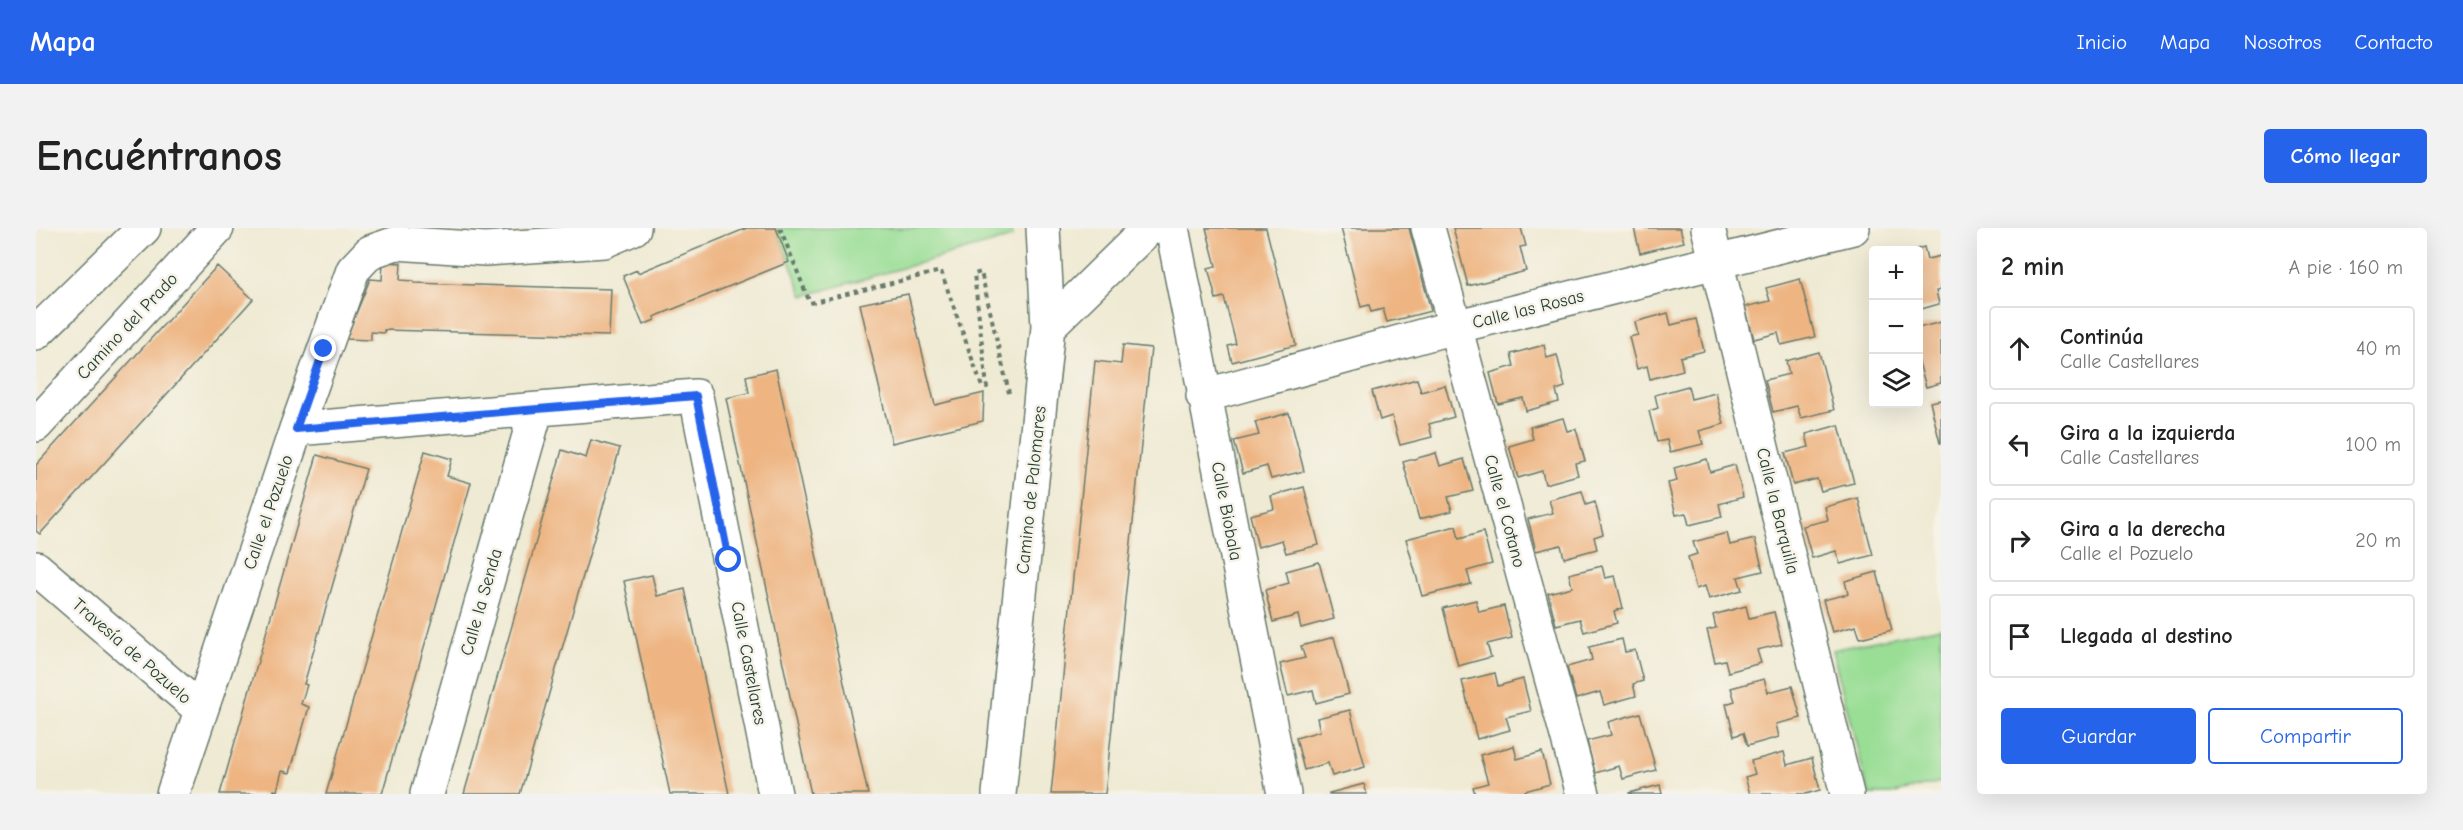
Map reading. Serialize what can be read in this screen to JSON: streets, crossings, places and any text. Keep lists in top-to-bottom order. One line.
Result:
{"streets":{"street":["Calle las Rosas","Camino del Prado","Camino de Palomares","Calle Biobala","Calle el Cotano","Calle la Barquilla","Calle el Pozuelo","Calle la Senda","Travesía de Pozuelo","Calle Castellares"]},"crossings":[["Calle las Rosas","Calle Biobala"],["Calle las Rosas","Calle el Cotano"],["Calle las Rosas","Calle la Barquilla"],["Calle el Pozuelo","Travesía de Pozuelo"],["Calle el Pozuelo","Calle Castellares"],["Calle la Senda","Calle Castellares"]],"page":{"header":"Mapa","nav":["Inicio","Mapa","Nosotros","Contacto"],"buttons":["Cómo llegar",["Guardar","Compartir"]],"title":"Encuéntranos","heading":["2 min","A pie · 160 m"],"map_buttons":["+","−"],"list":[["Continúa","Calle Castellares","40 m"],["Gira a la izquierda","Calle Castellares","100 m"],["Gira a la derecha","Calle el Pozuelo","20 m"],"Llegada al destino"]}}
